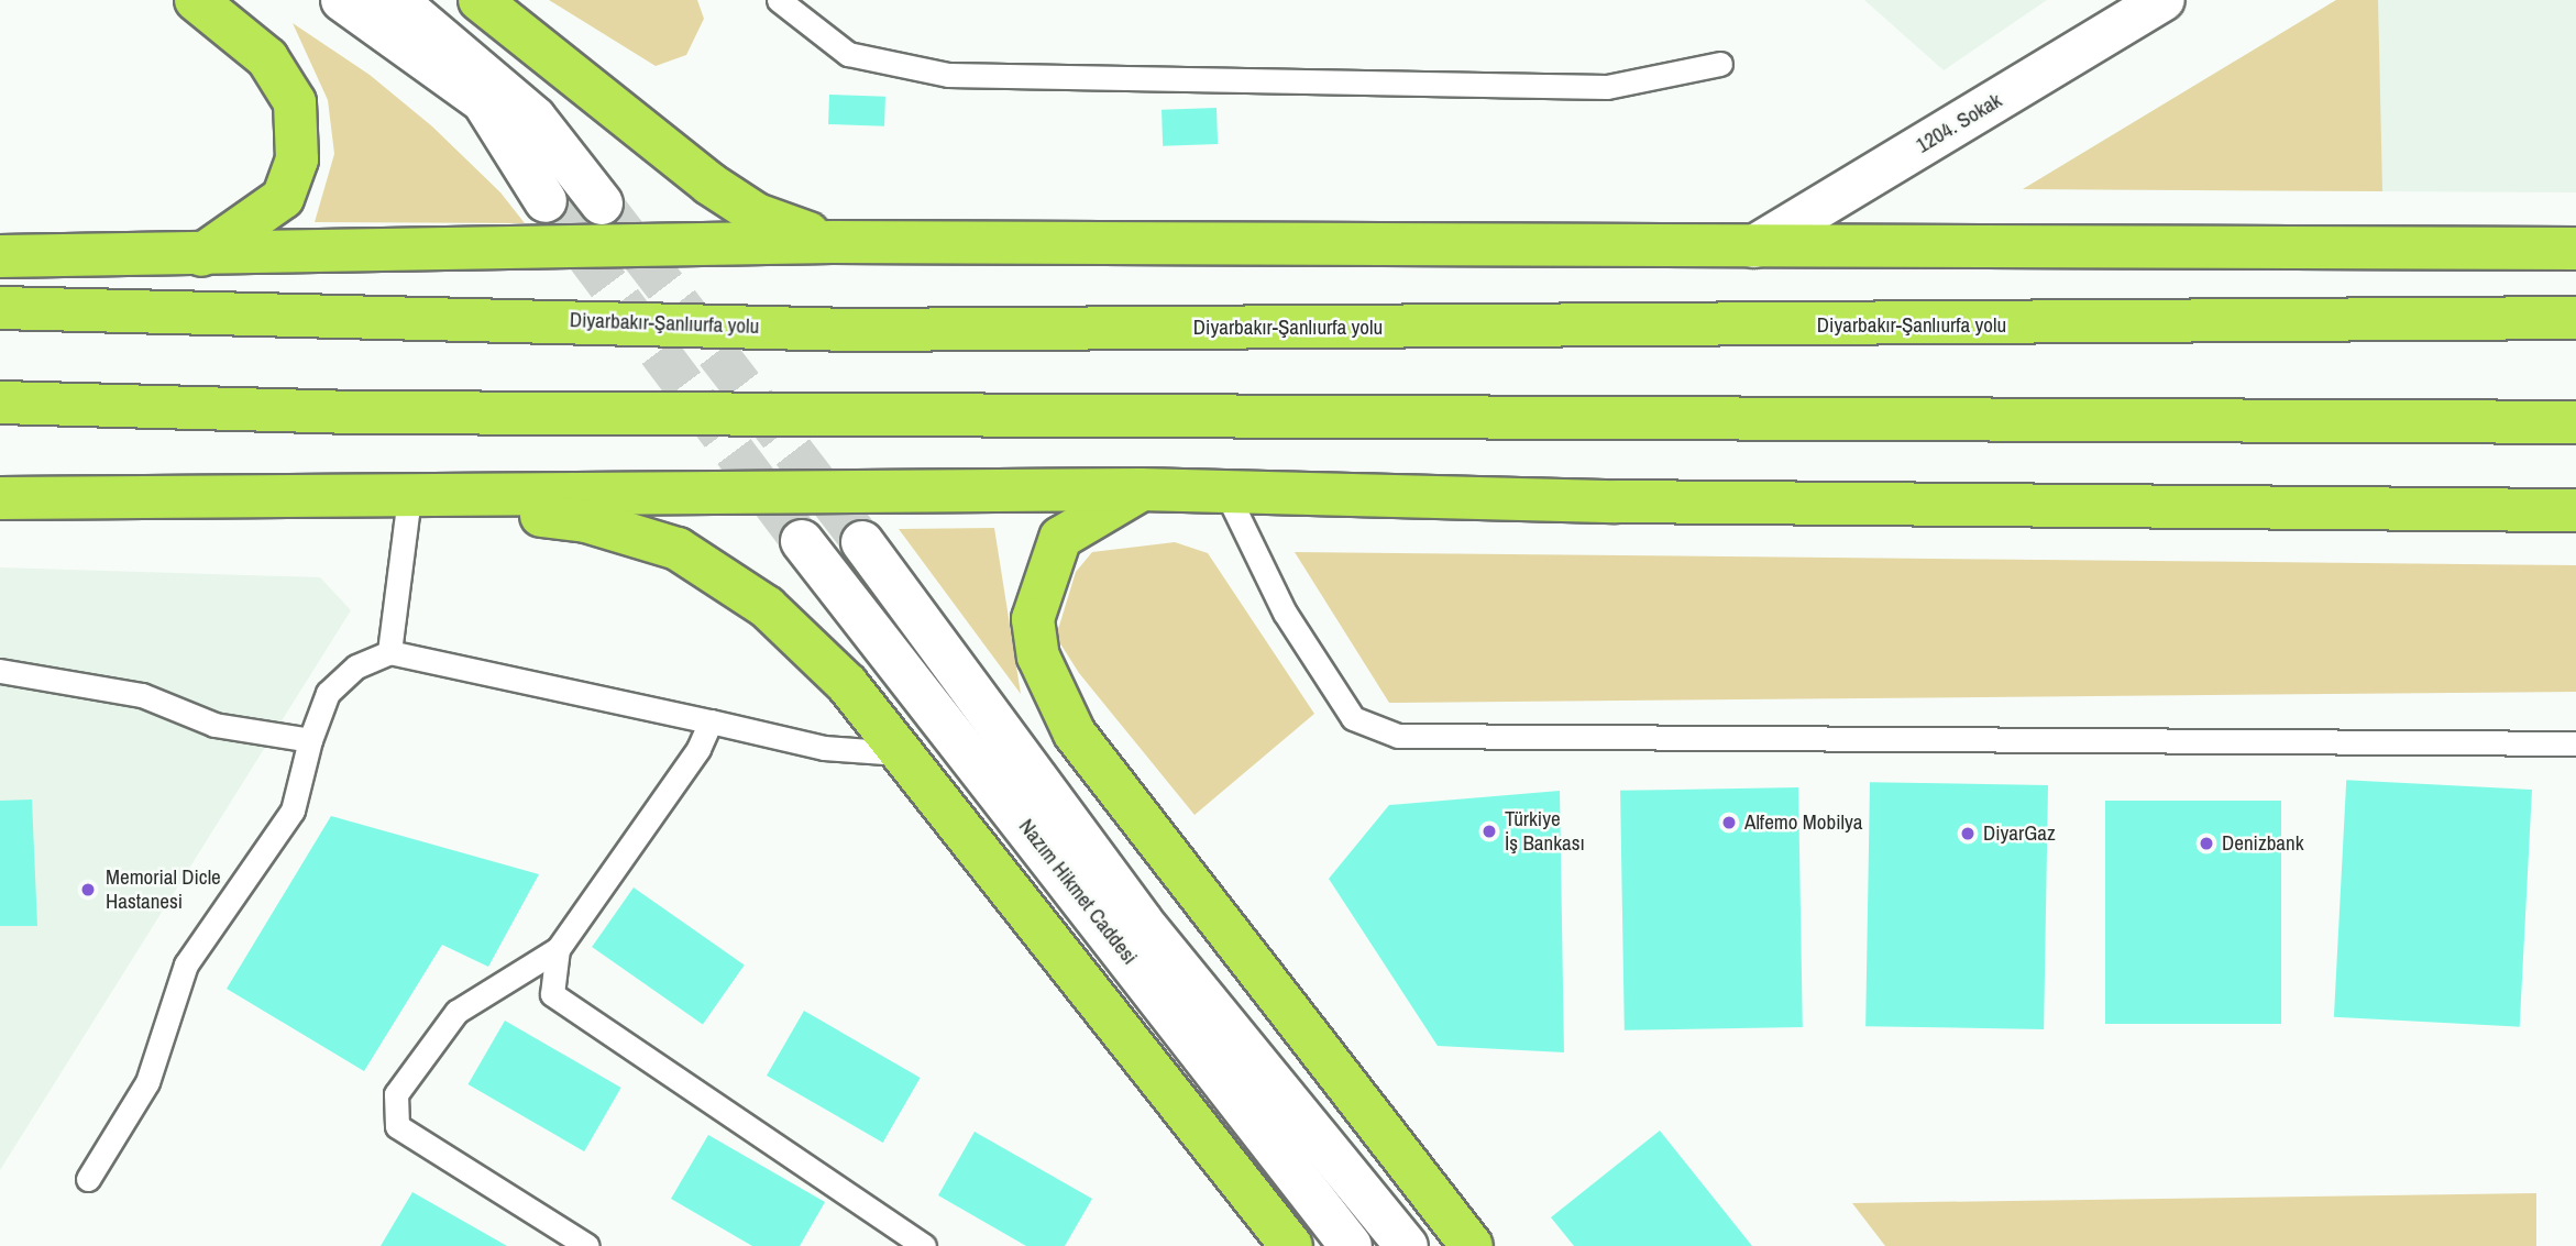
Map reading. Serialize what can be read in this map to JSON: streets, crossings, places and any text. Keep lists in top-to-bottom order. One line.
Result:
{"streets":{"highway":["Diyarbakır-Şanlıurfa yolu"],"main road":["1204. Sokak","Nazım Hikmet Caddesi"]},"places":["Alfemo Mobilya","Türkiye İş Bankası","DiyarGaz","Denizbank","Memorial Dicle Hastanesi"]}
